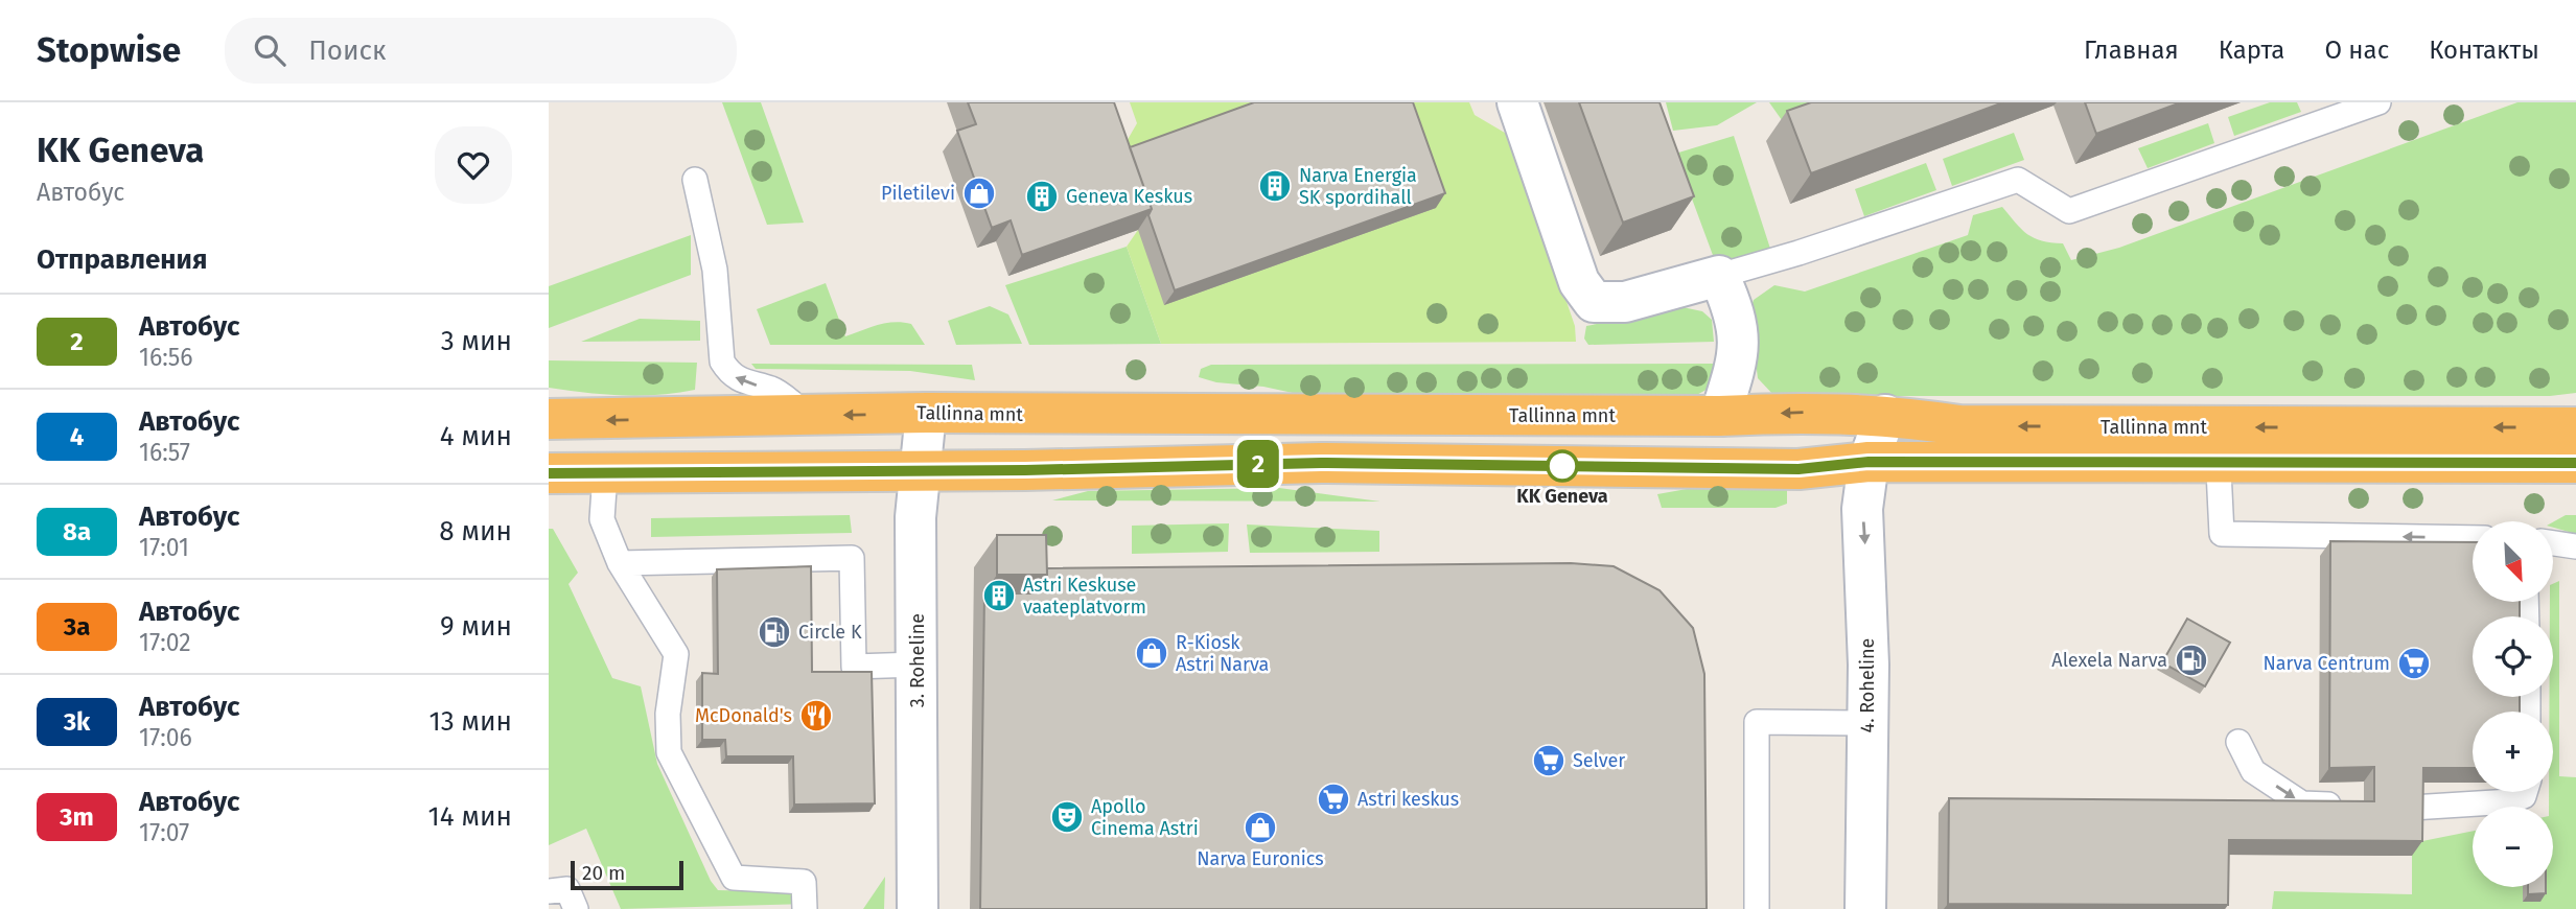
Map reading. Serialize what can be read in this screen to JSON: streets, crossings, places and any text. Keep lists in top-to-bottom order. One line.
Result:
{"streets":{"highway":["Tallinna mnt"],"street":["3. Roheline","4. Roheline"]},"crossings":[["Tallinna mnt","3. Roheline"],["Tallinna mnt","4. Roheline"]],"one_way":["4. Roheline"],"places":{"building":["Narva Energia SK spordihall","Geneva Keskus","Astri Keskuse vaateplatvorm"],"shop":["Piletilevi","R-Kiosk Astri Narva","Narva Euronics"],"other":["KK Geneva"],"fuel station":["Circle K","Alexela Narva"],"supermarket":["Narva Centrum","Selver","Astri keskus"],"restaurant":["McDonald's"],"theatre":["Apollo Cinema Astri"]},"lines":["bus line 2"],"scale_bar":"20 m","north":"bottom right","page":{"header":"Stopwise","search":"Поиск","nav":["Главная","Карта","О нас","Контакты"],"heading":[["KK Geneva","Автобус"],"Отправления"],"on_map":"2","list":[{"mark":"2","name":"Автобус","note":"16:56","value":"3 мин"},{"mark":"4","name":"Автобус","note":"16:57","value":"4 мин"},{"mark":"8a","name":"Автобус","note":"17:01","value":"8 мин"},{"mark":"3a","name":"Автобус","note":"17:02","value":"9 мин"},{"mark":"3k","name":"Автобус","note":"17:06","value":"13 мин"},{"mark":"3m","name":"Автобус","note":"17:07","value":"14 мин"}],"map_buttons":["+","−"],"scale":"20 m"}}
